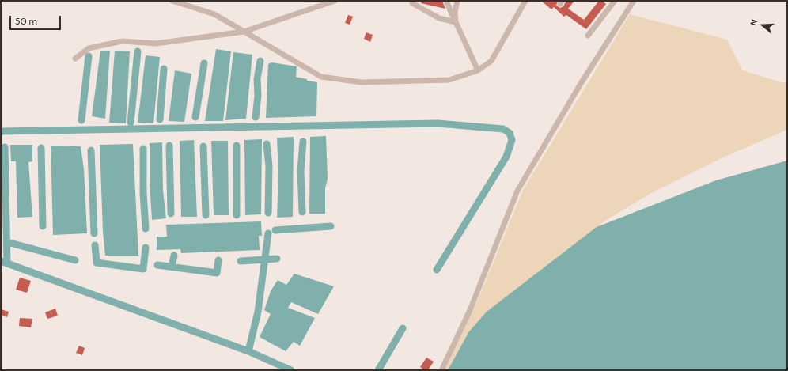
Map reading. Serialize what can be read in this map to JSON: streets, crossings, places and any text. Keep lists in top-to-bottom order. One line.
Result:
{"scale_bar":"50 m","north":"left"}
